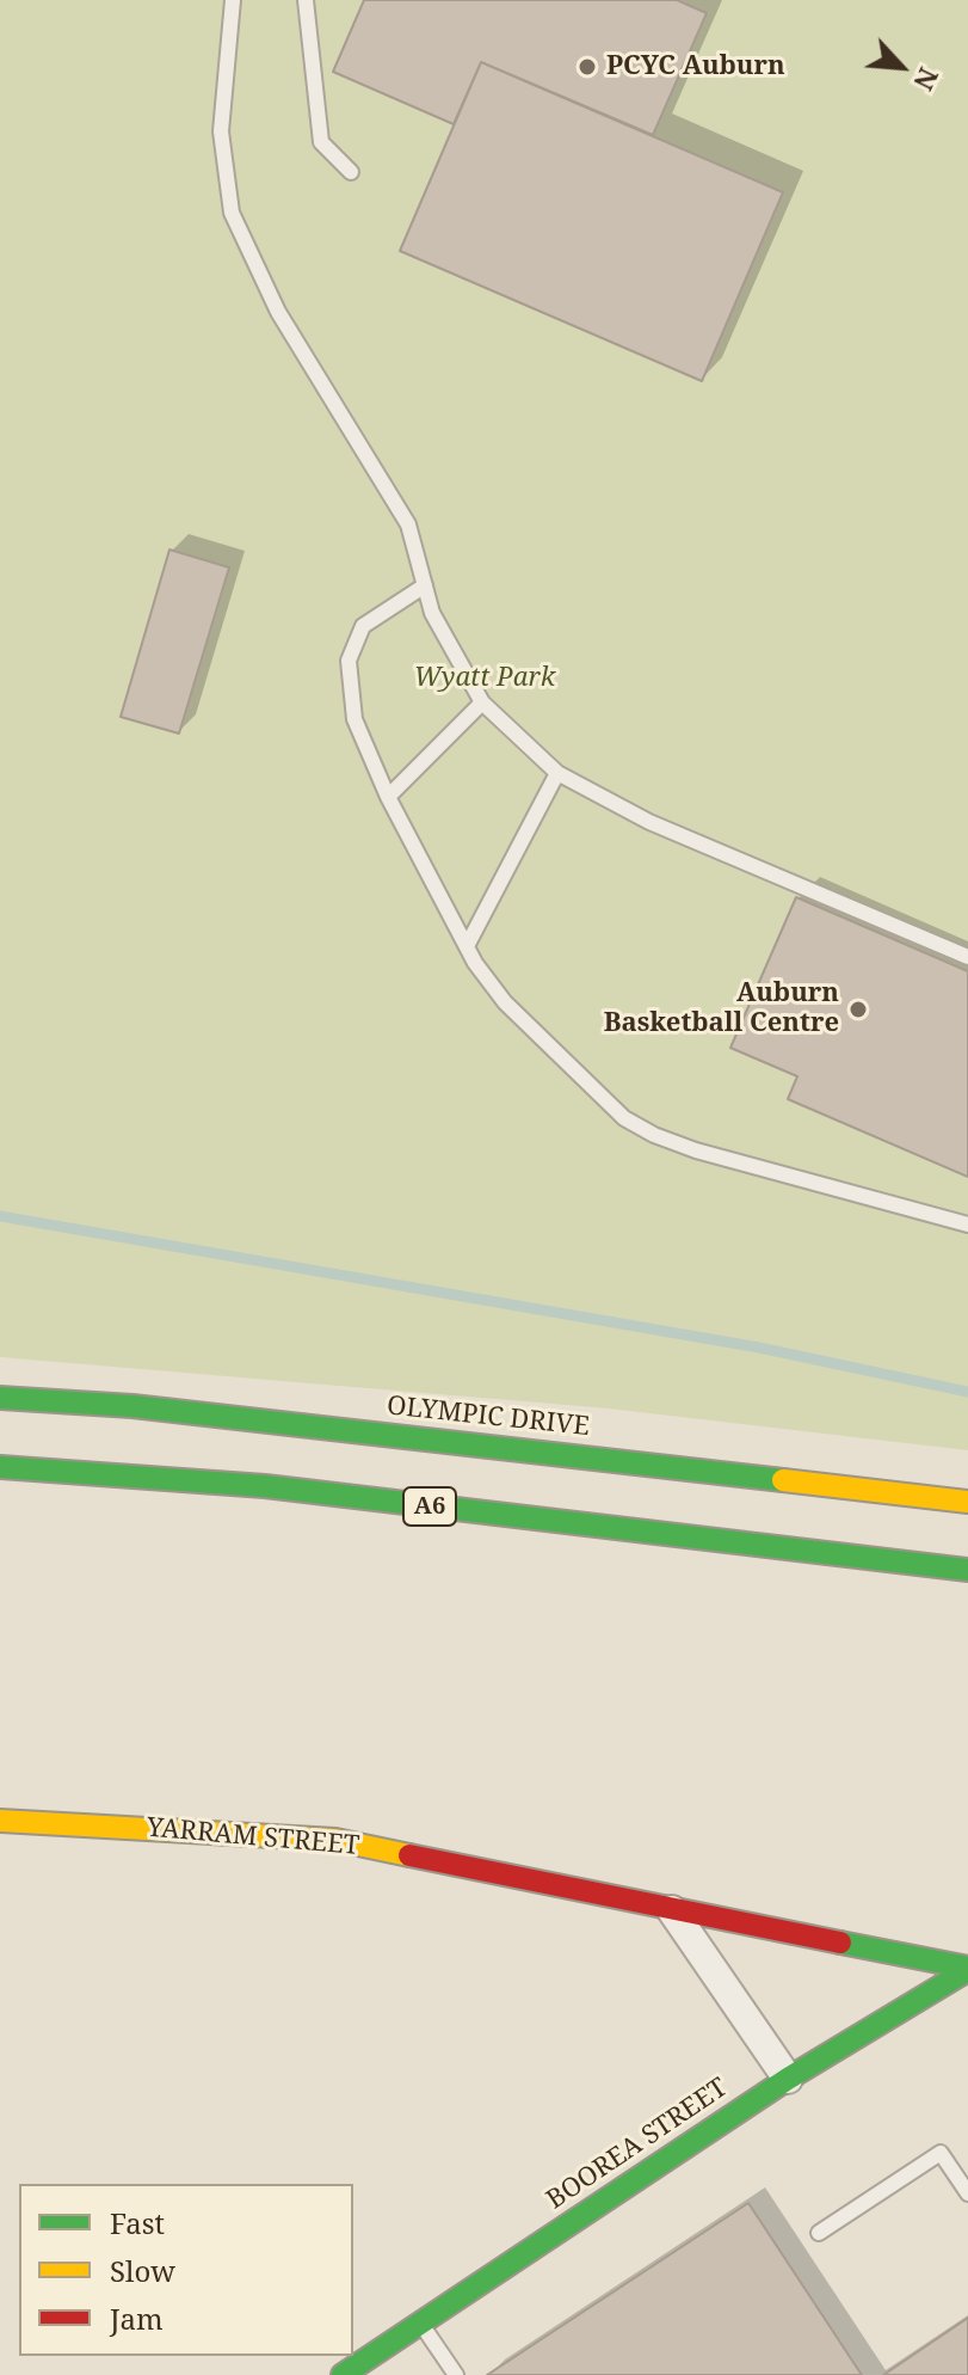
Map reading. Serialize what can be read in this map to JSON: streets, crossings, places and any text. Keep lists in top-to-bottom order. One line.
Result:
{"streets":{"main road":["OLYMPIC DRIVE","A6","YARRAM STREET","BOOREA STREET"]},"crossings":[["YARRAM STREET","BOOREA STREET"]],"parks":["Wyatt Park"],"places":["PCYC Auburn","Auburn Basketball Centre"],"legend":["Fast","Slow","Jam"],"north":"bottom right"}
